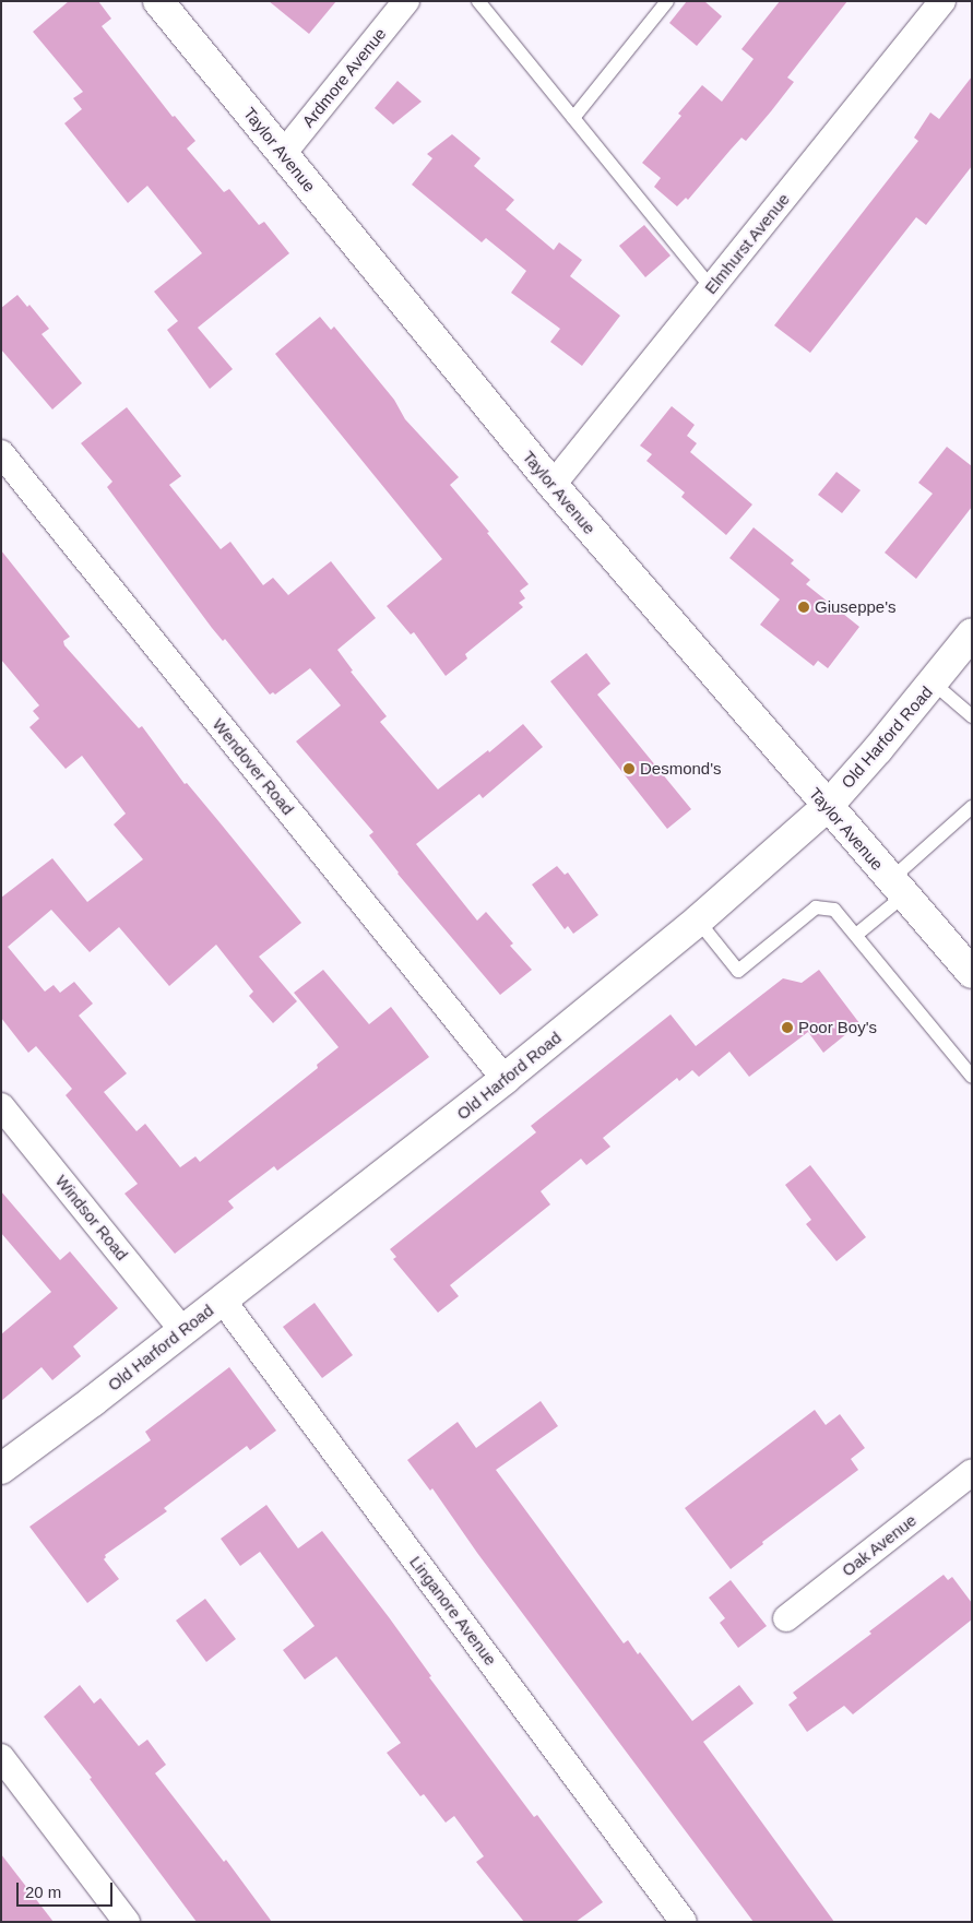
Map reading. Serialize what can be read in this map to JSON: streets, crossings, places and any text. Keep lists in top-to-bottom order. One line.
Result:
{"streets":{"street":["Ardmore Avenue","Taylor Avenue","Elmhurst Avenue","Old Harford Road","Wendover Road","Windsor Road","Oak Avenue","Linganore Avenue"]},"crossings":[["Ardmore Avenue","Taylor Avenue"],["Taylor Avenue","Elmhurst Avenue"],["Taylor Avenue","Old Harford Road"],["Old Harford Road","Wendover Road"],["Old Harford Road","Windsor Road"],["Old Harford Road","Linganore Avenue"]],"places":["Giuseppe's","Desmond's","Poor Boy's"],"scale_bar":"20 m"}
